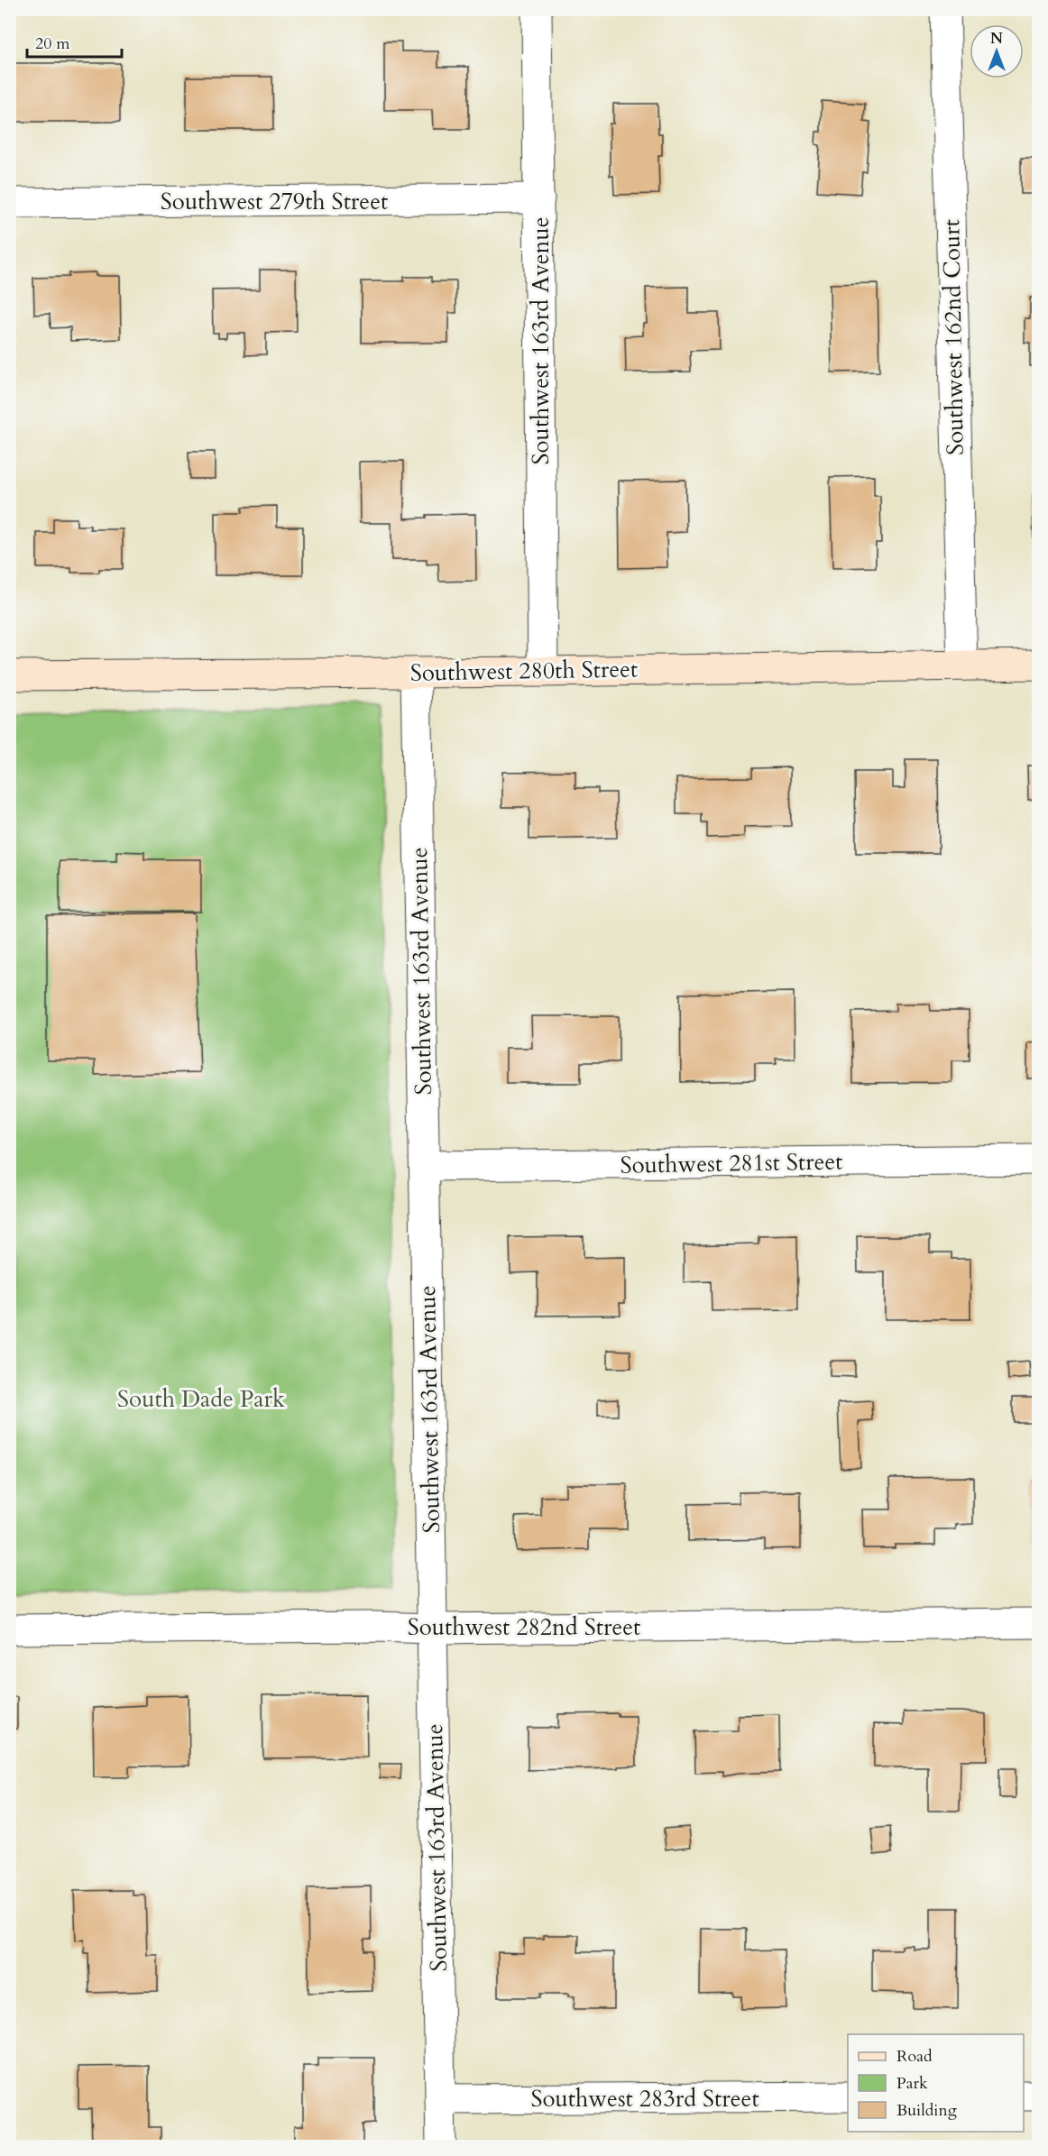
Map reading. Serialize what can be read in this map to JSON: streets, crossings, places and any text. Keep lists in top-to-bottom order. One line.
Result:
{"streets":{"street":["Southwest 279th Street","Southwest 162nd Court","Southwest 163rd Avenue","Southwest 280th Street","Southwest 281st Street","Southwest 282nd Street","Southwest 283rd Street"]},"crossings":[["Southwest 279th Street","Southwest 163rd Avenue"],["Southwest 162nd Court","Southwest 280th Street"],["Southwest 163rd Avenue","Southwest 280th Street"],["Southwest 163rd Avenue","Southwest 281st Street"],["Southwest 163rd Avenue","Southwest 282nd Street"],["Southwest 163rd Avenue","Southwest 283rd Street"]],"parks":["South Dade Park"],"legend":["Road","Park","Building"],"scale_bar":"20 m","north":"top"}
